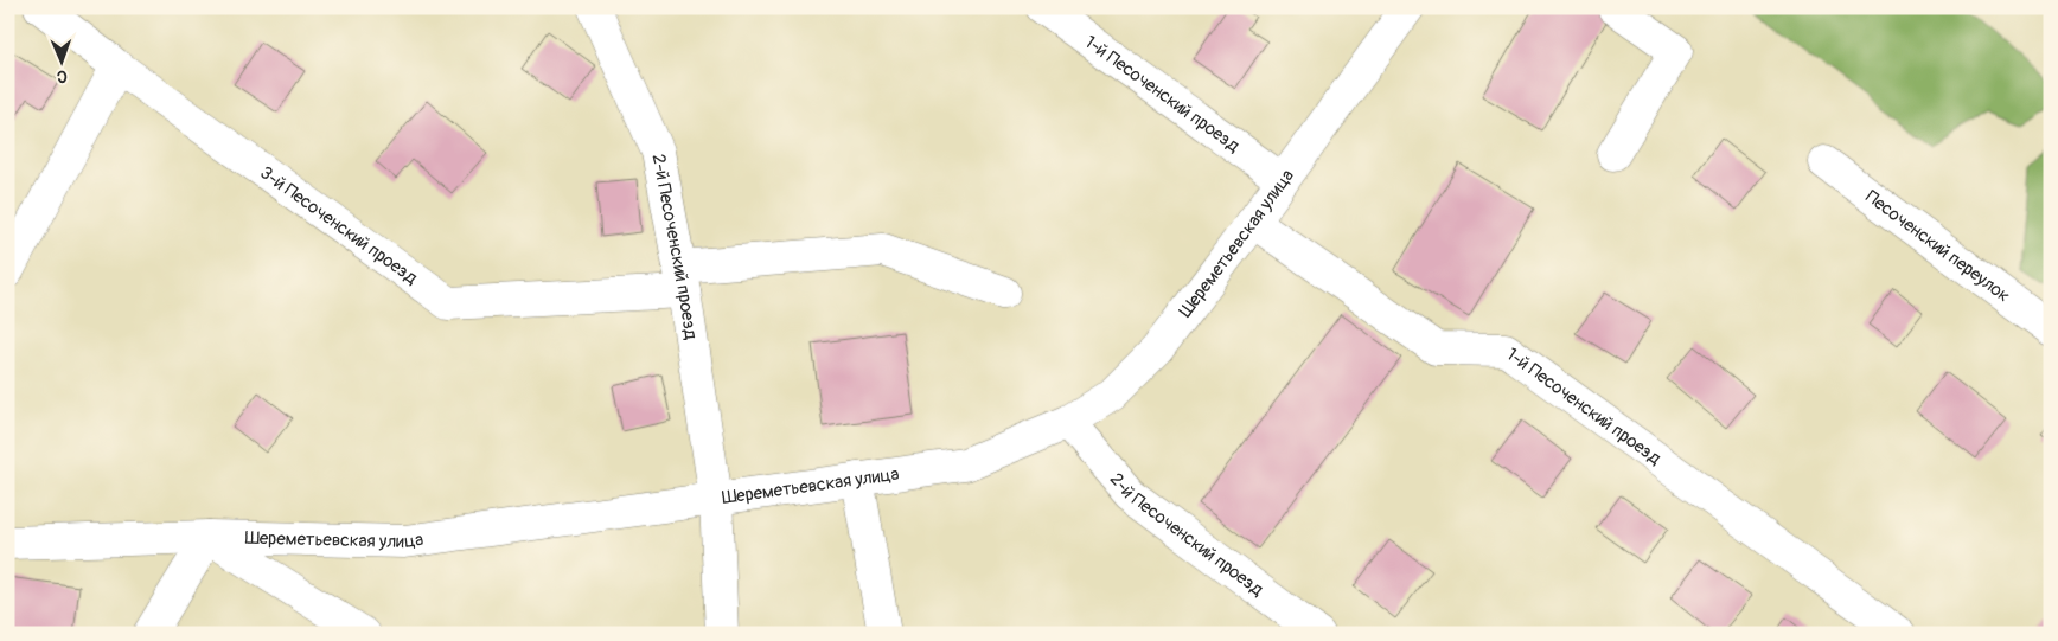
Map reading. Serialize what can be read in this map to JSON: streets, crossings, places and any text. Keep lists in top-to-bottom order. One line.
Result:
{"streets":{"street":["1-й Песоченский проезд","3-й Песоченский проезд","Шереметьевская улица","Песоченский переулок","2-й Песоченский проезд"]},"crossings":[["1-й Песоченский проезд","Шереметьевская улица"],["3-й Песоченский проезд","2-й Песоченский проезд"],["Шереметьевская улица","2-й Песоченский проезд"]],"north":"bottom"}
